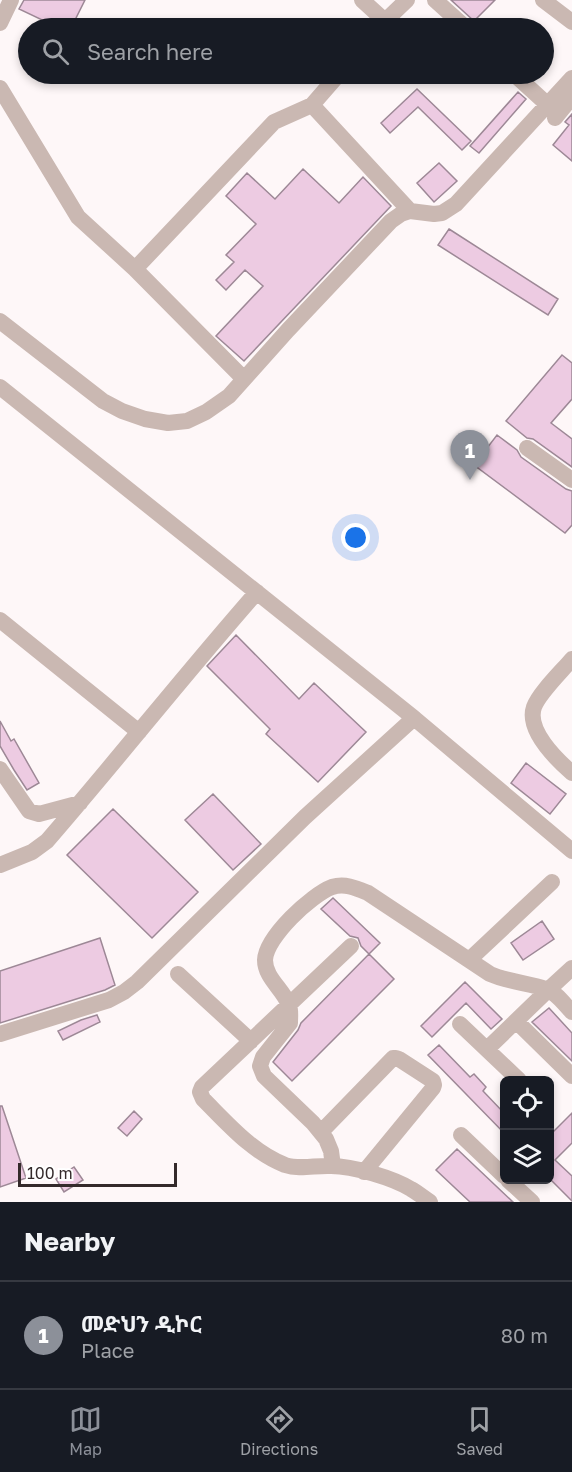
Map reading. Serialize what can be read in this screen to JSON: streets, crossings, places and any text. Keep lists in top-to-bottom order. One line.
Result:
{"scale_bar":"100 m","page":{"search":"Search here","pins":"1","scale":"100 m","heading":"Nearby","list":[{"mark":"1","name":"መድህን ዲኮር","note":"Place","value":"80 m"}],"nav":["Map","Directions","Saved"]}}
